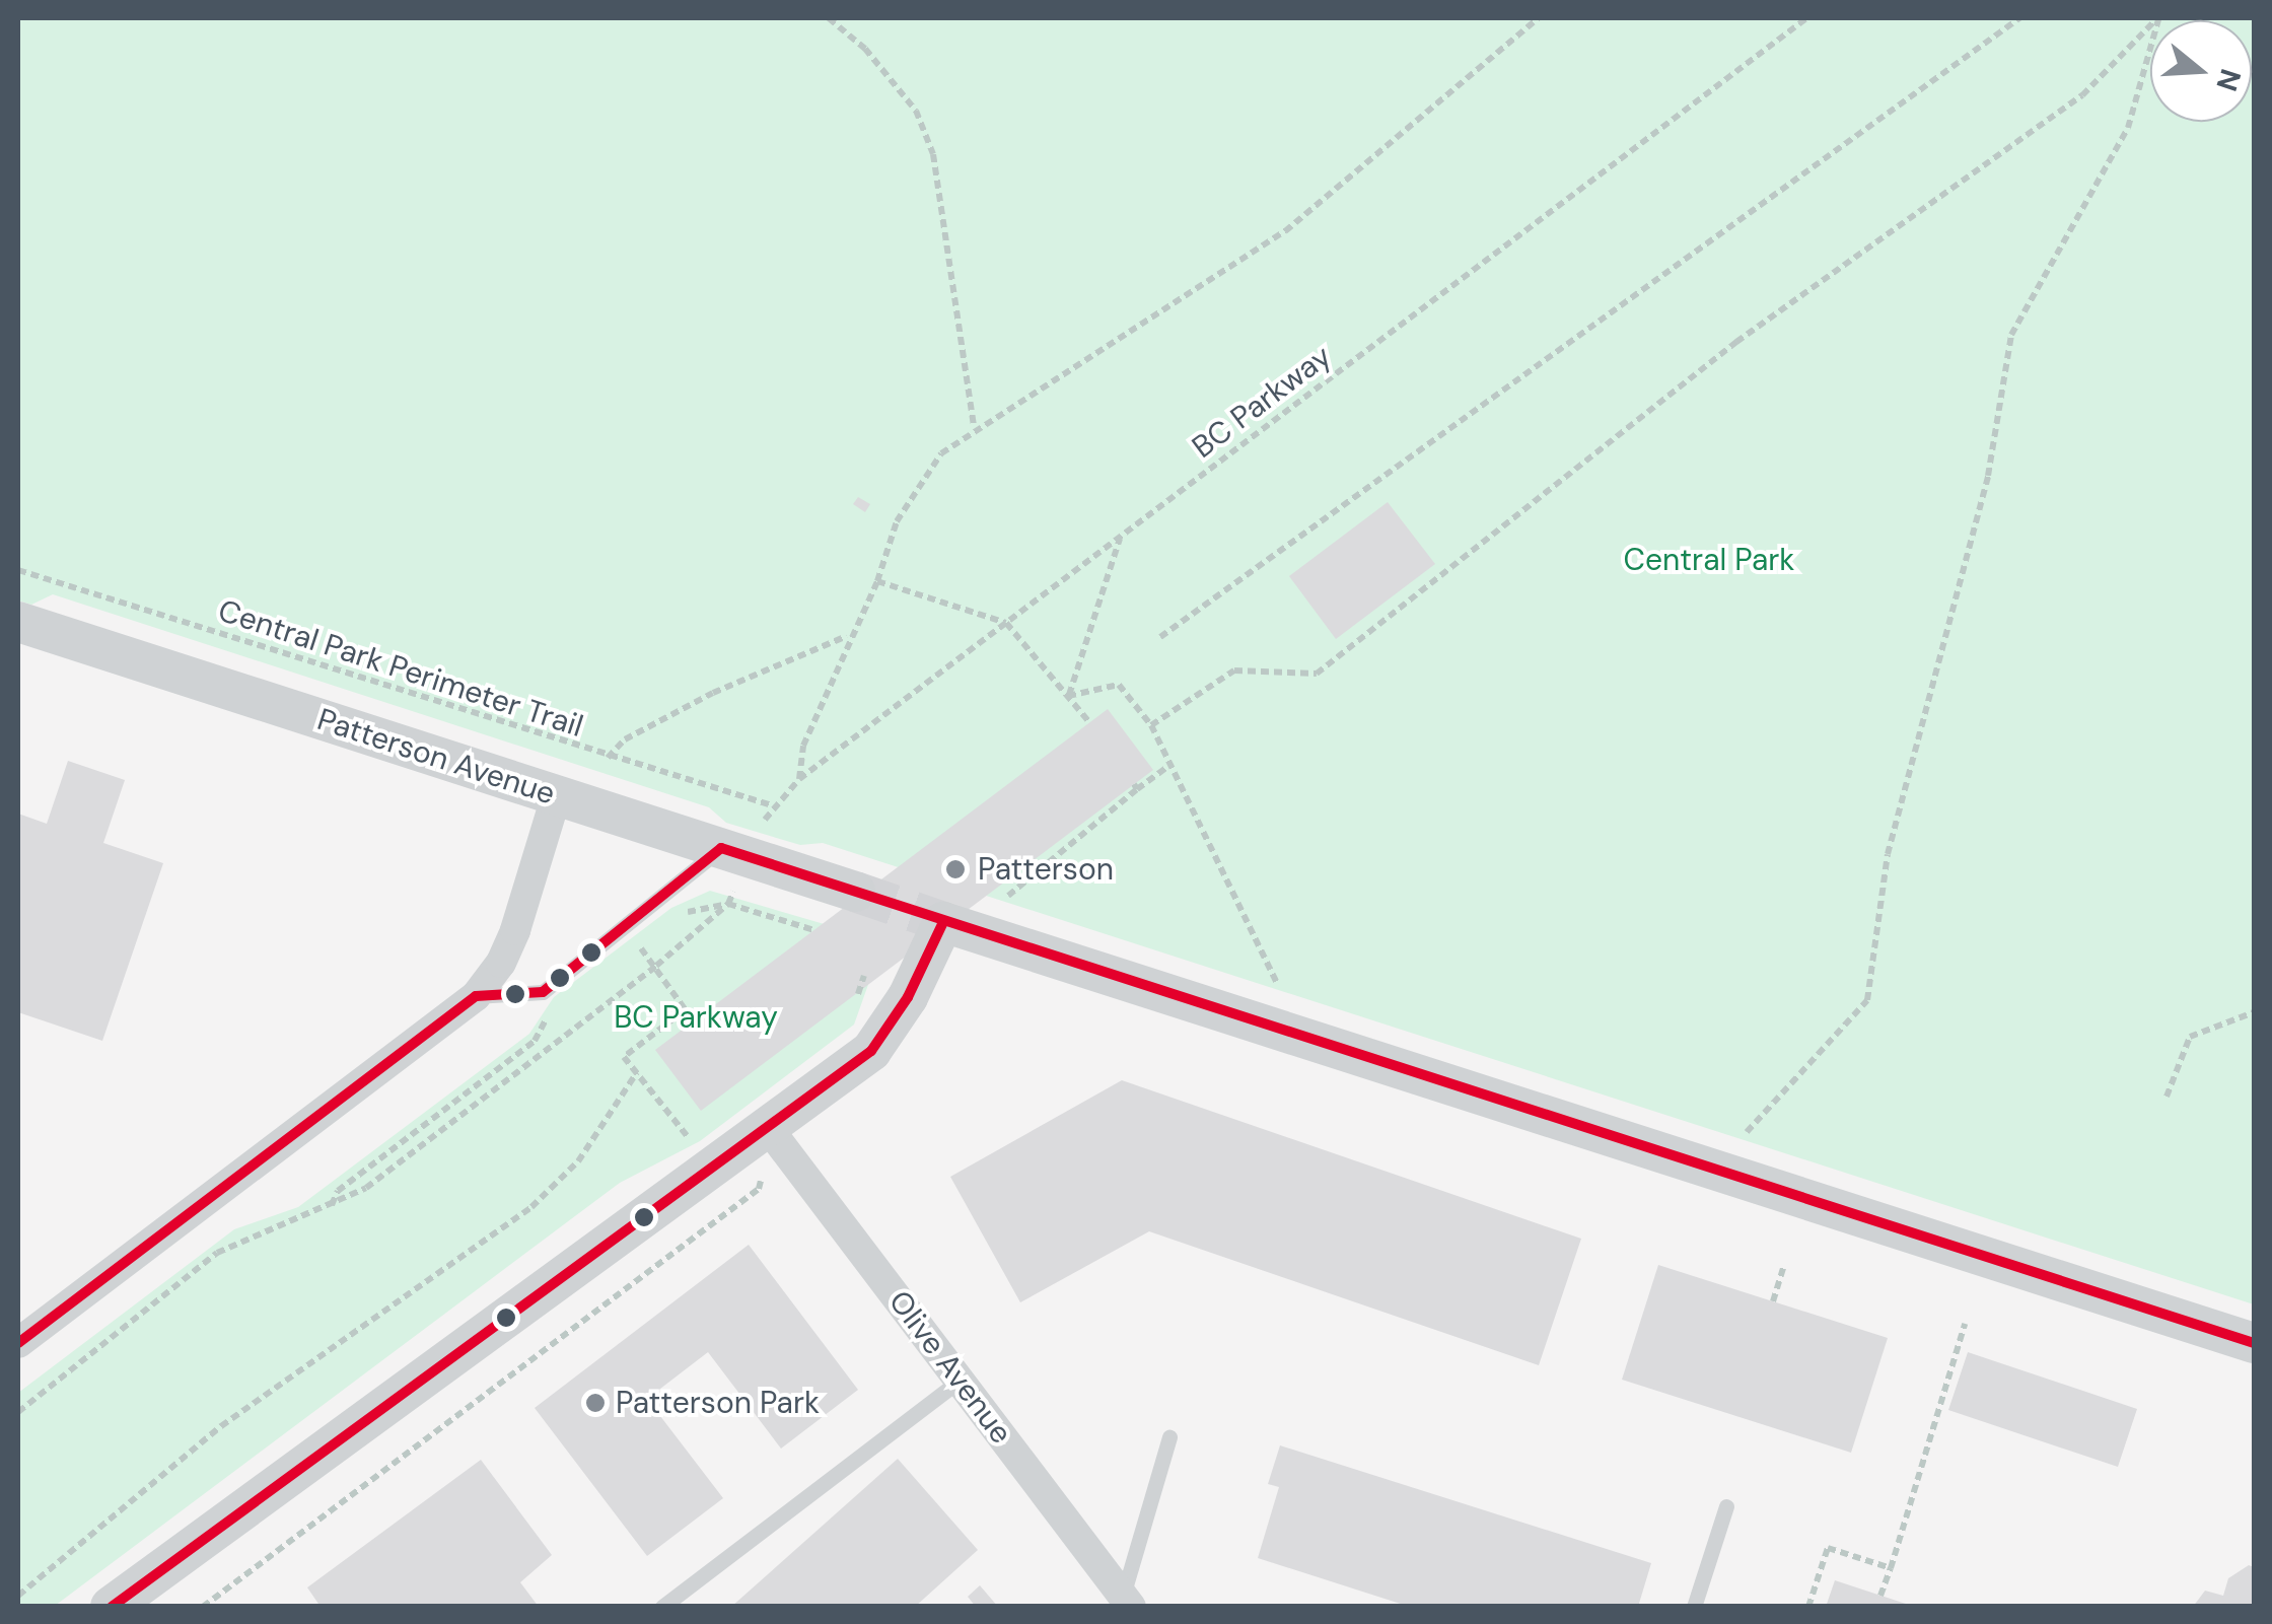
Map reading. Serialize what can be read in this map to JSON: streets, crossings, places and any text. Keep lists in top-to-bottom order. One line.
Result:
{"streets":{"street":["Patterson Avenue","Olive Avenue"],"path":["BC Parkway","Central Park Perimeter Trail"]},"crossings":[["BC Parkway","Central Park Perimeter Trail"]],"parks":["Central Park","BC Parkway"],"places":["Patterson","Patterson Park"],"north":"right"}
